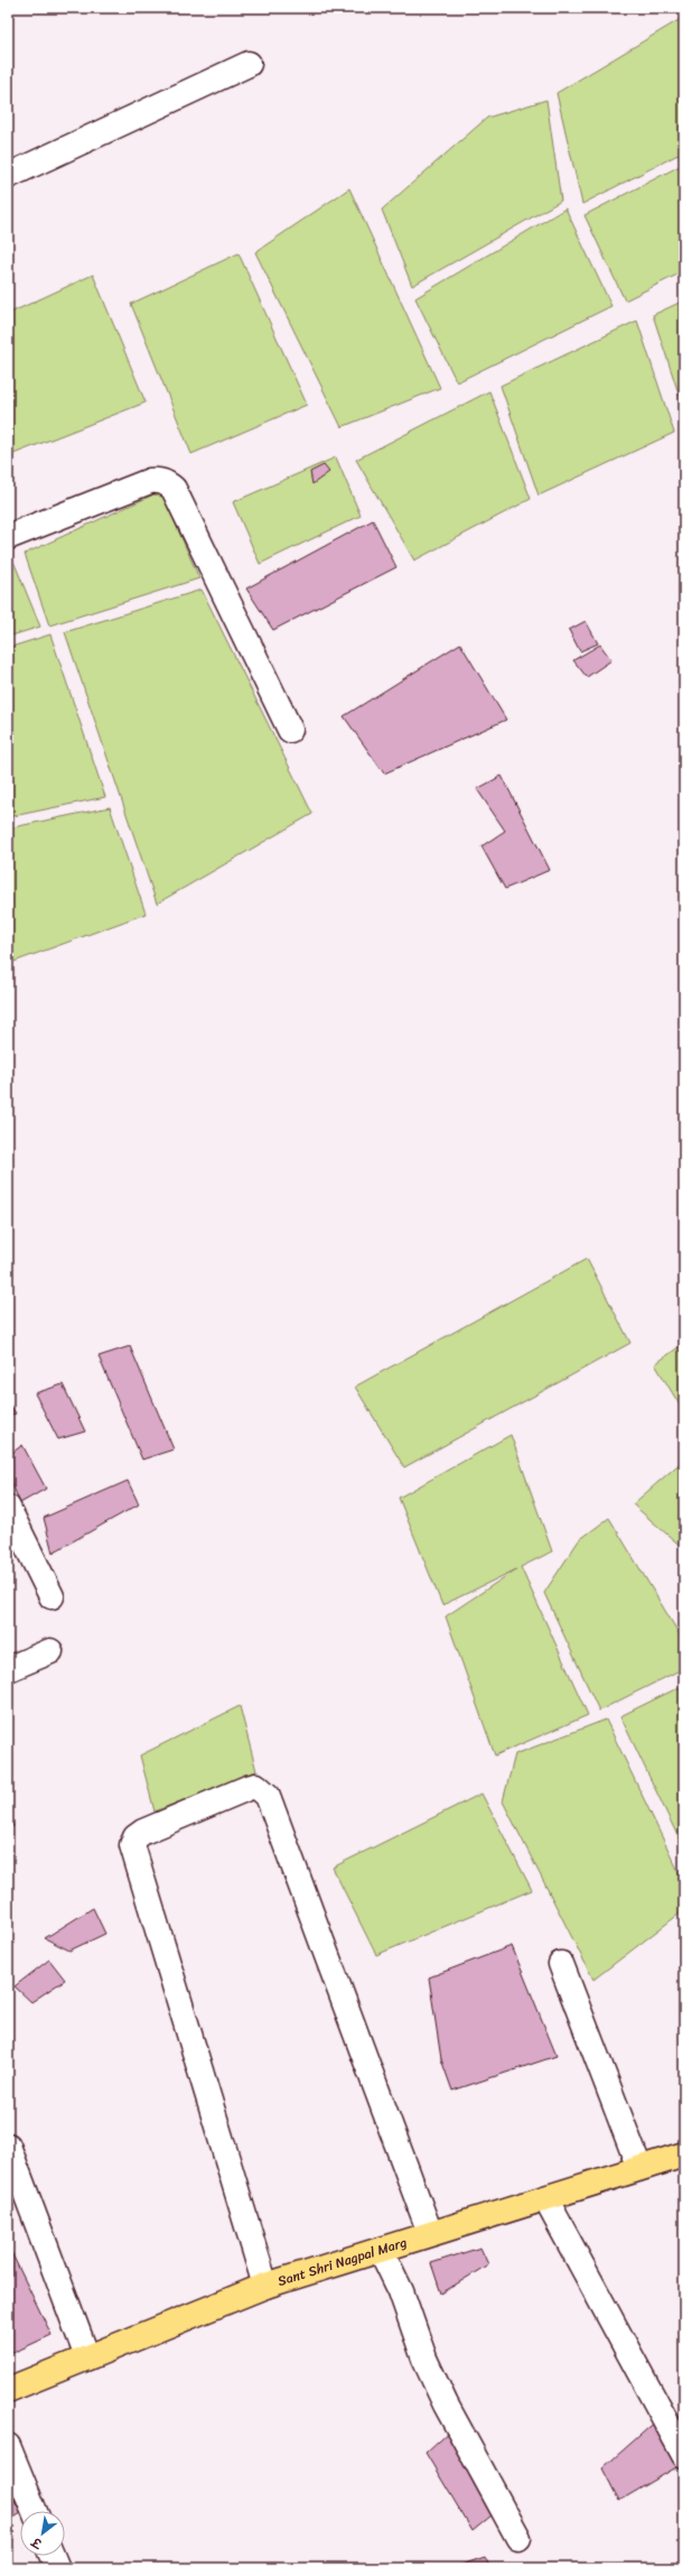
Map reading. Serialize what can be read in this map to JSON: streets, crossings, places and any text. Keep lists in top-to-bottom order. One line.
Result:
{"streets":{"main road":["Sant Shri Nagpal Marg"]},"north":"bottom left"}
